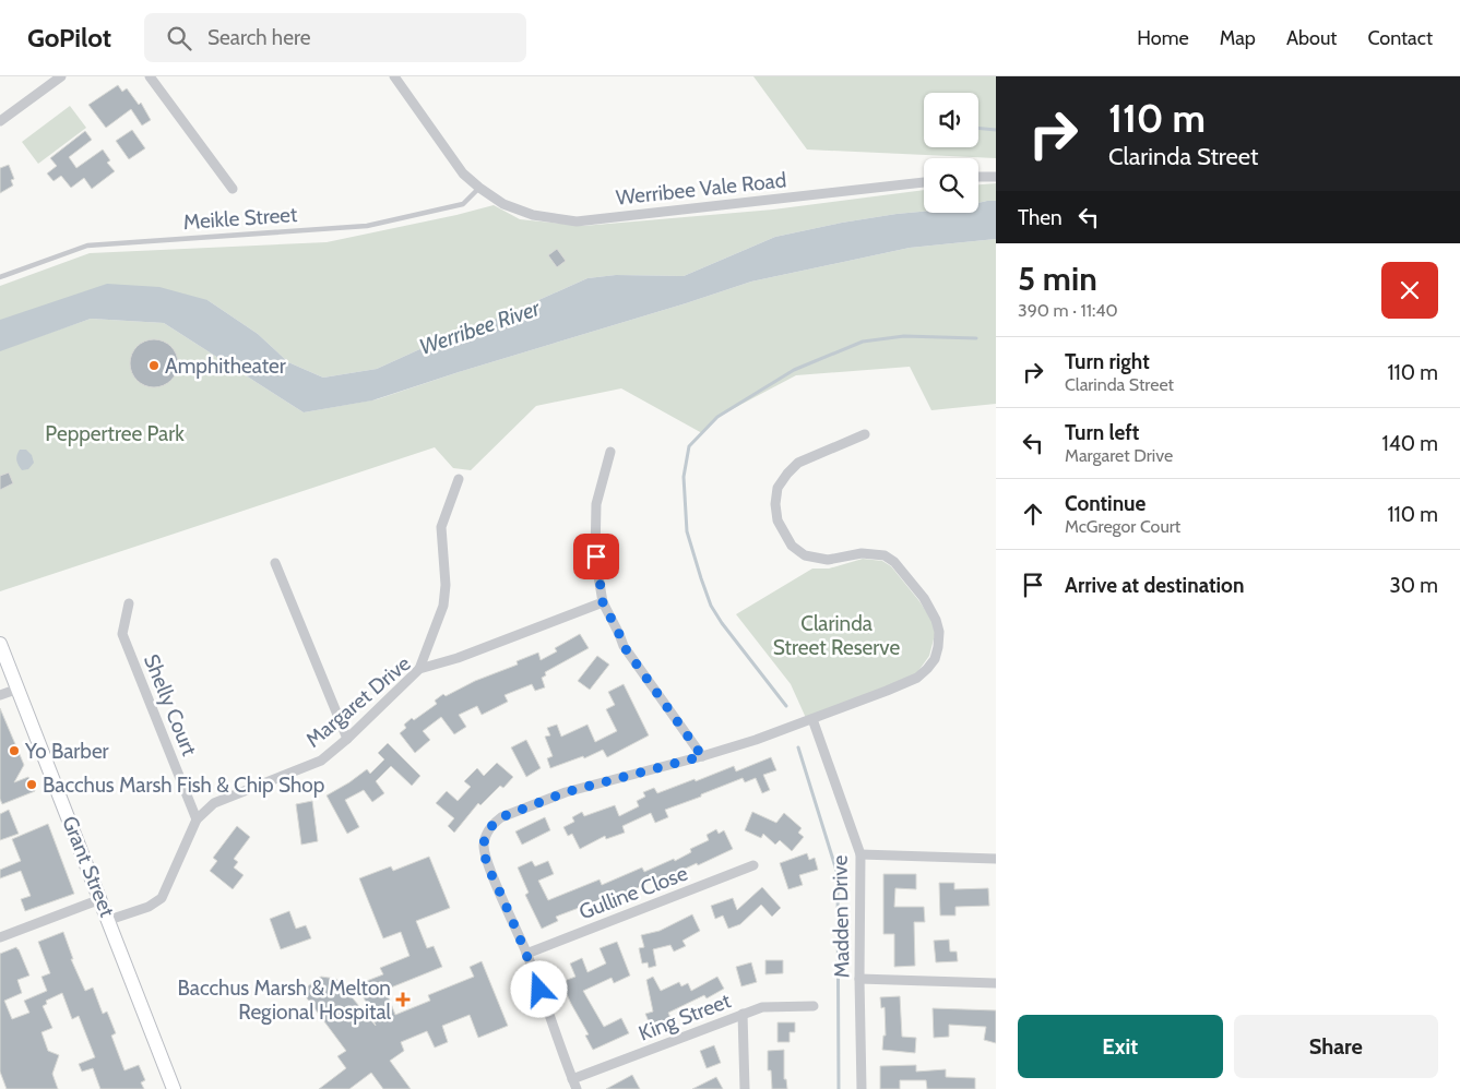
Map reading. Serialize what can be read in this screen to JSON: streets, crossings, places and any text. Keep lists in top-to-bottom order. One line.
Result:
{"streets":{"main road":["Grant Street"],"street":["Werribee Vale Road","Margaret Drive","Shelly Court","Gulline Close","Madden Drive","King Street"],"lane":["Meikle Street"]},"crossings":[["Werribee Vale Road","Meikle Street"],["Margaret Drive","Shelly Court"],["Margaret Drive","Grant Street"]],"water":["Werribee River"],"parks":["Peppertree Park","Clarinda Street Reserve"],"places":{"other":["Amphitheater","Yo Barber","Bacchus Marsh Fish & Chip Shop"],"health":["Bacchus Marsh & Melton Regional Hospital"]},"page":{"header":"GoPilot","search":"Search here","nav":["Home","Map","About","Contact"],"turn":["110 m","Clarinda Street"],"then":"Then","heading":["5 min","390 m · 11:40"],"list":[{"name":"Turn right","note":"Clarinda Street","value":"110 m"},{"name":"Turn left","note":"Margaret Drive","value":"140 m"},{"name":"Continue","note":"McGregor Court","value":"110 m"},{"name":"Arrive at destination","value":"30 m"}],"buttons":["Exit","Share"]}}
